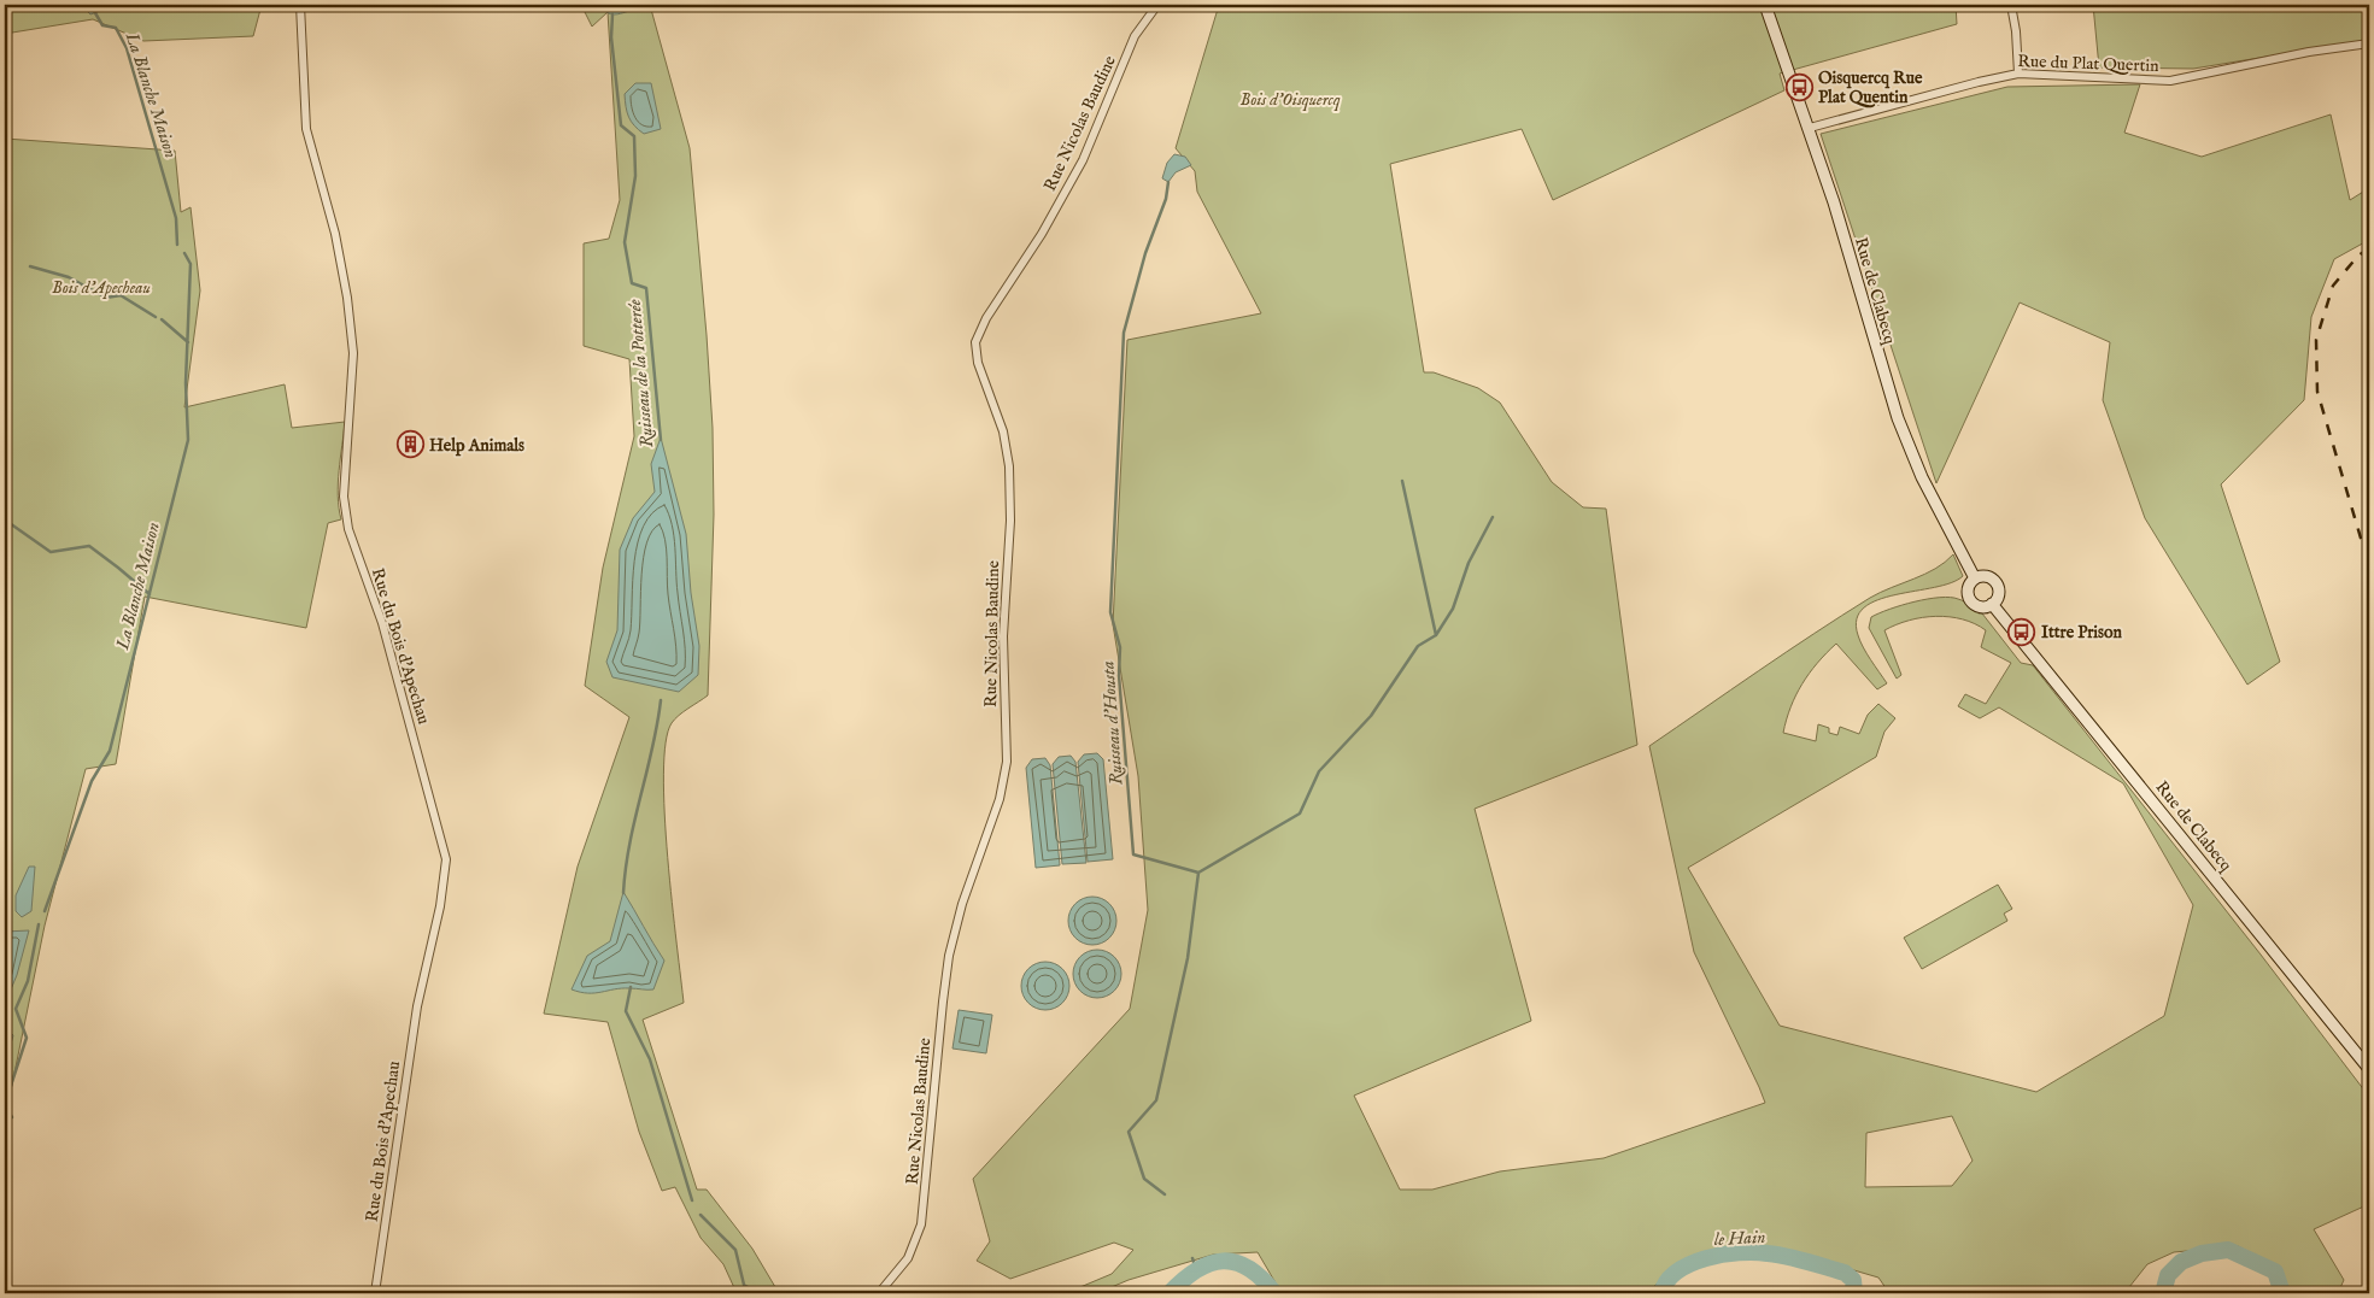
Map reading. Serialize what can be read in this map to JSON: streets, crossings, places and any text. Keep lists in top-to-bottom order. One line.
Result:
{"streets":{"street":["Rue du Plat Quertin","Rue Nicolas Baudine","Rue de Clabecq","Rue du Bois d'Apechau"]},"crossings":[["Rue du Plat Quertin","Rue de Clabecq"]],"water":["La Blanche Maison","Ruisseau de la Potterée","Ruisseau d'Housta","le Hain"],"parks":["Bois d'Oisquercq","Bois d'Apecheau"],"places":{"bus stop":["Oisquercq Rue Plat Quentin","Ittre Prison"],"building":["Help Animals"]}}
